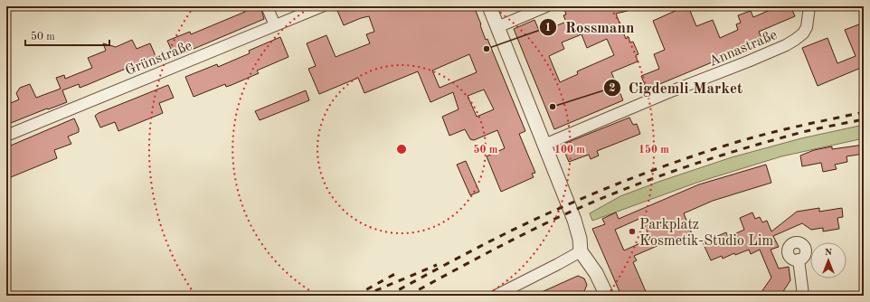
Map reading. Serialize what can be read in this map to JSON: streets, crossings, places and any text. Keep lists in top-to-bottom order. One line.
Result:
{"streets":{"street":["Annastraße","Grünstraße"]},"places":["Rossmann","Cigdemli Market","Parkplatz Kosmetik-Studio Lim"],"scale_bar":"50 m","north":"top","rings":["50 m","100 m","150 m"]}
